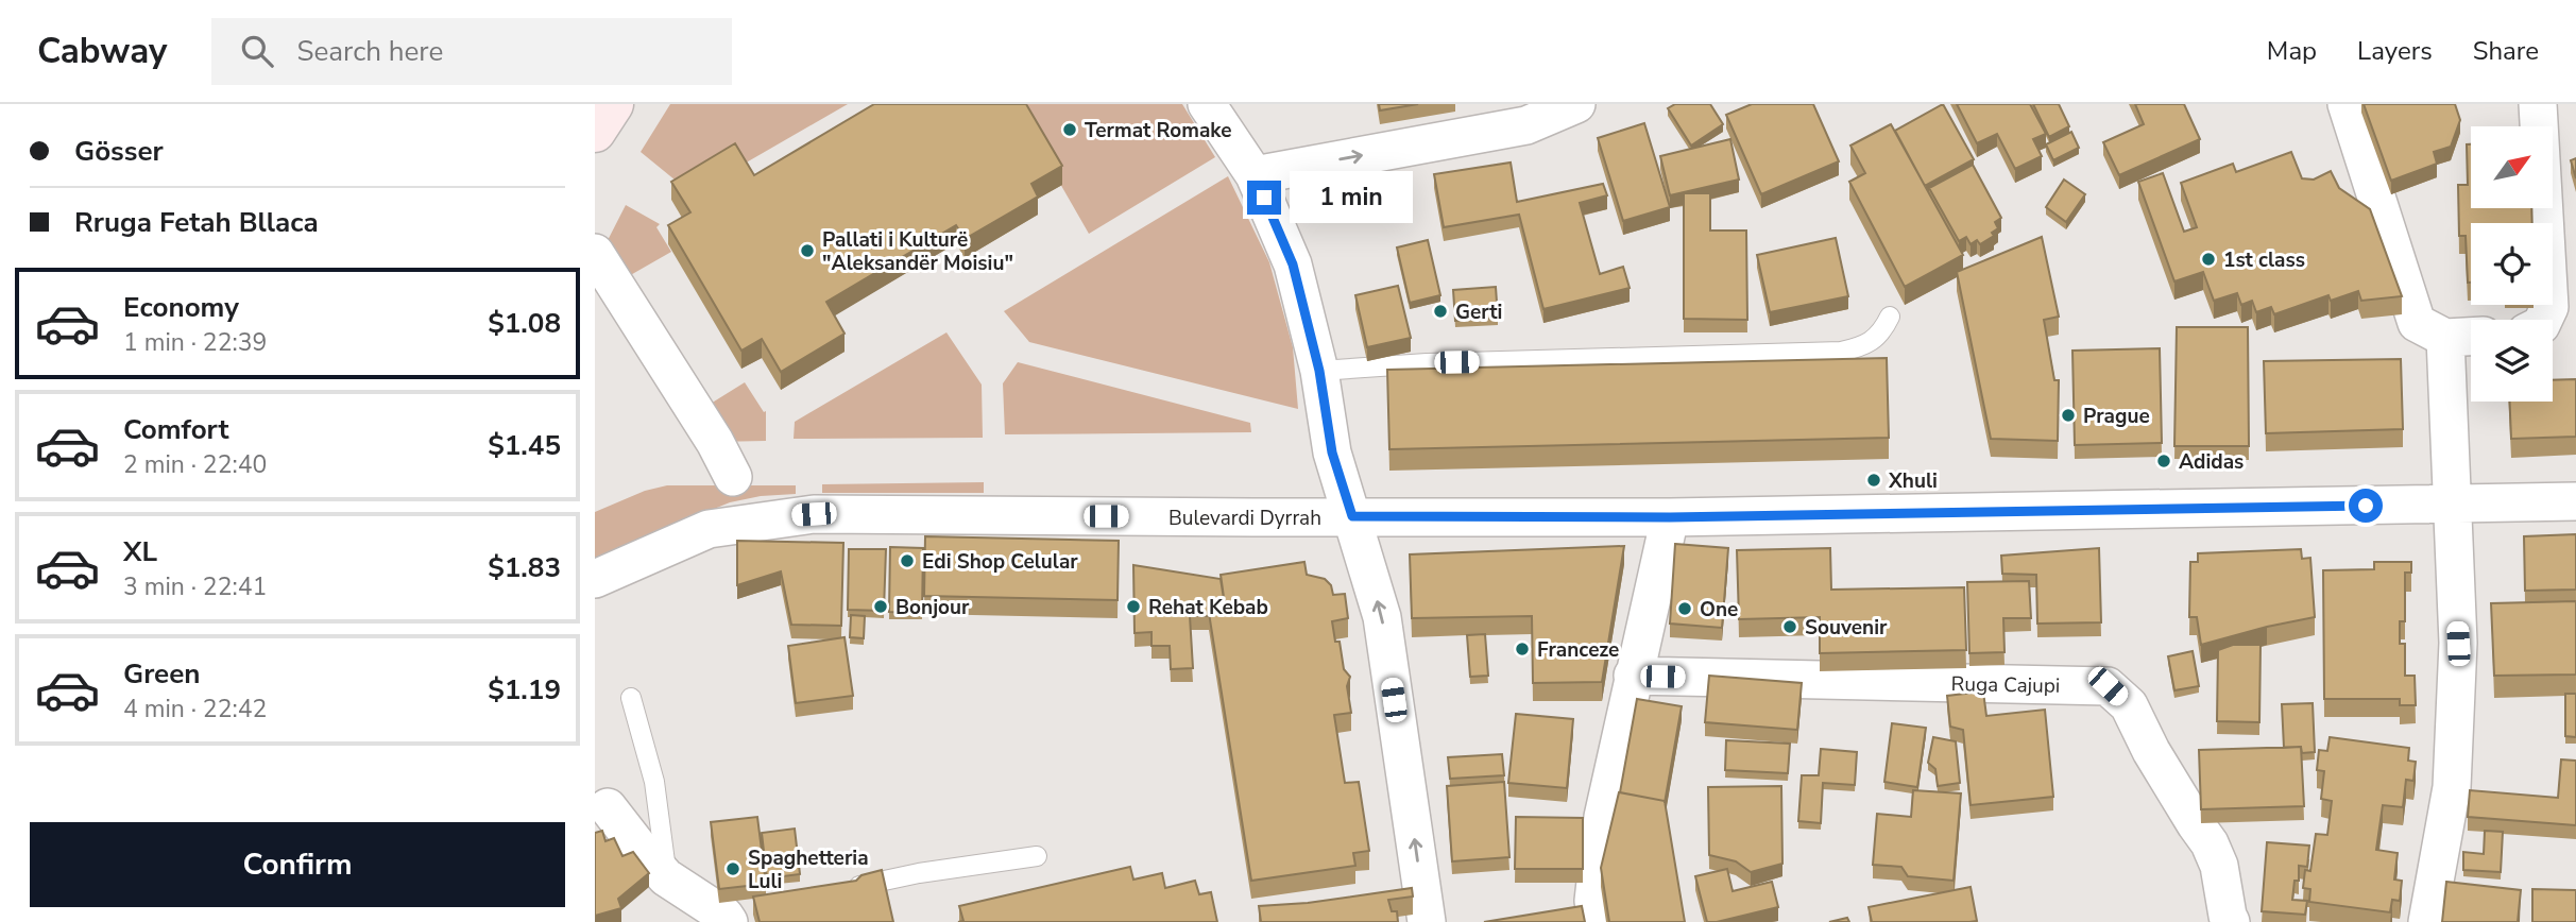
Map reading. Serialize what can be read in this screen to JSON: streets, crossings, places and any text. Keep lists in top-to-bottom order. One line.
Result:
{"streets":{"street":["Bulevardi Dyrrah","Ruga Cajupi"]},"places":["Termat Romake","Pallati i Kulturë \"Aleksandër Moisiu\"","1st class","Gerti","Prague","Adidas","Xhuli","Edi Shop Celular","Bonjour","Rehat Kebab","One","Souvenir","Franceze","Spaghetteria Luli"],"north":"top right","page":{"header":"Cabway","search":"Search here","nav":["Map","Layers","Share"],"banner":["Gösser","Rruga Fetah Bllaca"],"bubble":"1 min","list":[{"name":"Economy","note":"1 min · 22:39","value":"$1.08"},{"name":"Comfort","note":"2 min · 22:40","value":"$1.45"},{"name":"XL","note":"3 min · 22:41","value":"$1.83"},{"name":"Green","note":"4 min · 22:42","value":"$1.19"}],"buttons":"Confirm"}}
